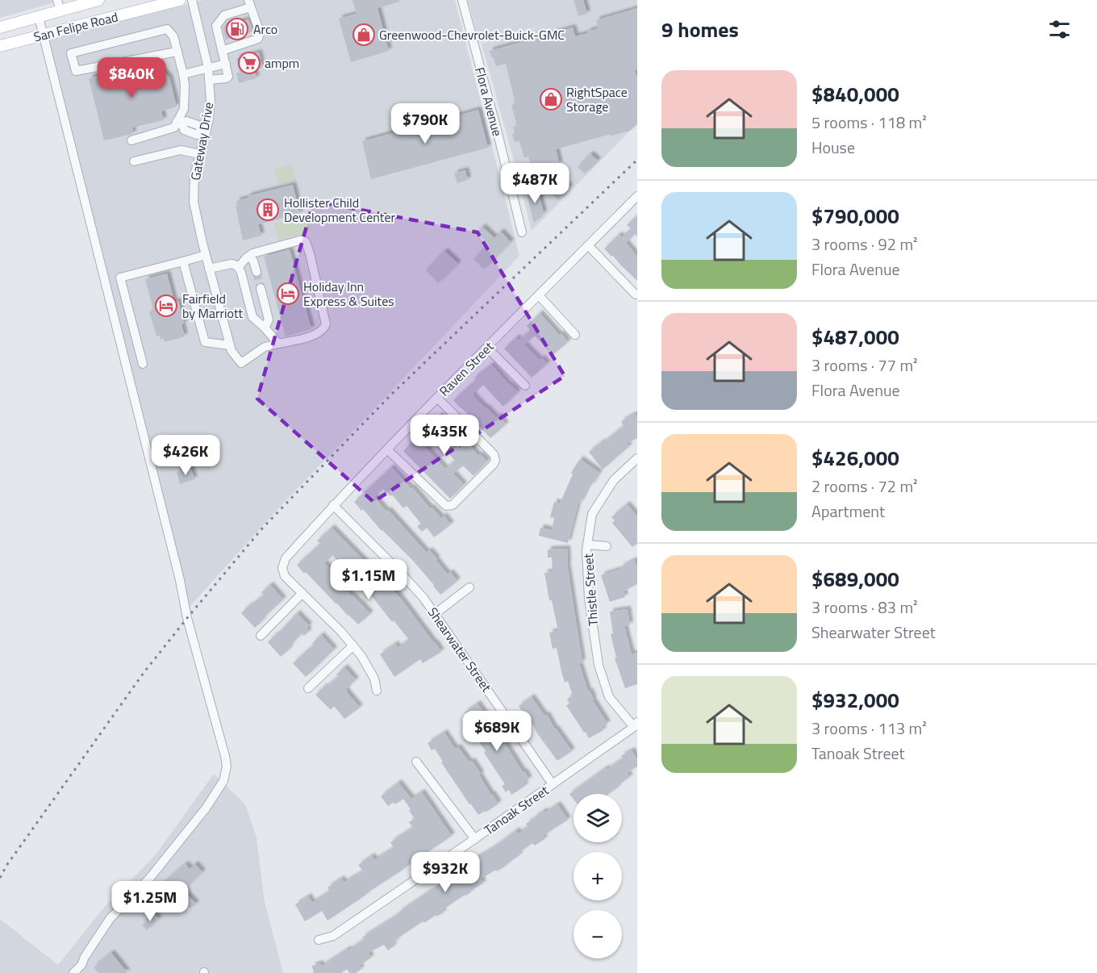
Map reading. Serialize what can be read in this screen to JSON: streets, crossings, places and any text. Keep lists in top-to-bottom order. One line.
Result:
{"streets":{"main road":["San Felipe Road"],"street":["Flora Avenue","Gateway Drive","Raven Street","Thistle Street","Shearwater Street","Tanoak Street"]},"crossings":[["Raven Street","Shearwater Street"],["Thistle Street","Tanoak Street"],["Shearwater Street","Tanoak Street"]],"places":{"fuel station":["Arco"],"shop":["Greenwood-Chevrolet-Buick-GMC","RightSpace Storage"],"supermarket":["ampm"],"building":["Hollister Child Development Center"],"hotel":["Holiday Inn Express & Suites","Fairfield by Marriott"]},"page":{"heading":"9 homes","price":["$840K","$790K","$487K","$435K","$426K","$1.15M","$689K","$932K","$1.25M"],"list":[{"name":"$840,000","note":"5 rooms · 118 m² · House"},{"name":"$790,000","note":"3 rooms · 92 m² · Flora Avenue"},{"name":"$487,000","note":"3 rooms · 77 m² · Flora Avenue"},{"name":"$426,000","note":"2 rooms · 72 m² · Apartment"},{"name":"$689,000","note":"3 rooms · 83 m² · Shearwater Street"},{"name":"$932,000","note":"3 rooms · 113 m² · Tanoak Street"}],"map_buttons":["+","−"]}}
